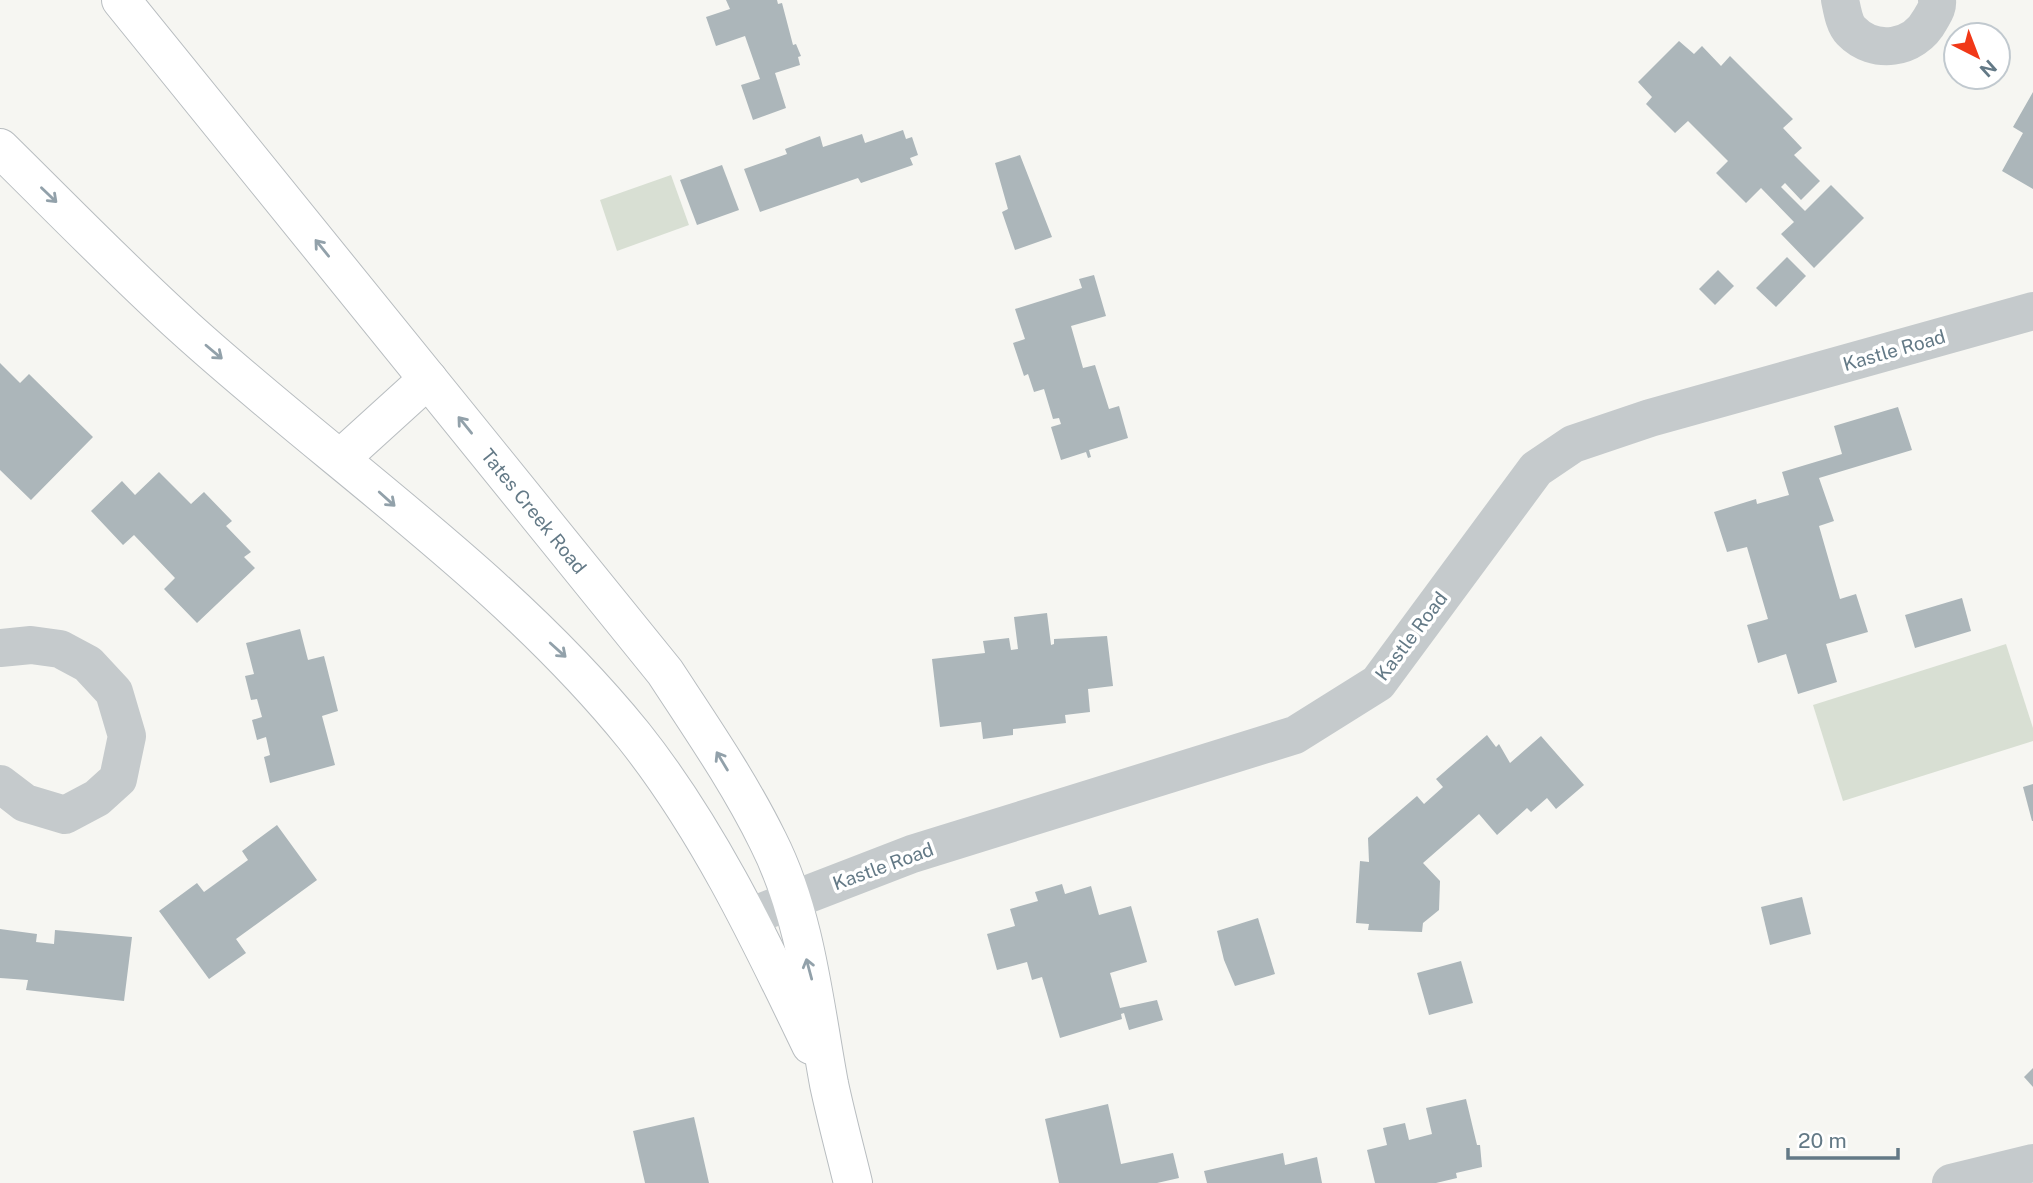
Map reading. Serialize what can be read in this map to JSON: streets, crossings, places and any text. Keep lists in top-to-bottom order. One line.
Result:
{"streets":{"main road":["Tates Creek Road"],"street":["Kastle Road"]},"crossings":[["Kastle Road","Tates Creek Road"]],"scale_bar":"20 m","north":"bottom right"}
